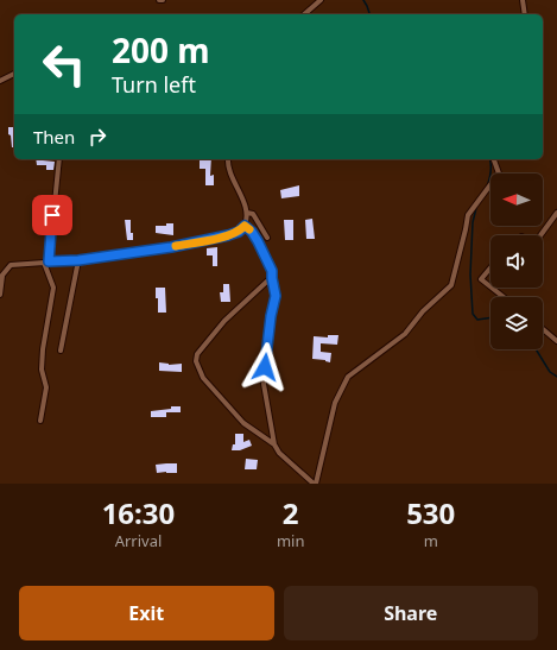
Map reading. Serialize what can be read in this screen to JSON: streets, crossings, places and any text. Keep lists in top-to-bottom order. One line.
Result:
{"north":"left","page":{"turn":["200 m","Turn left"],"then":"Then","eta":["16:30","Arrival","2","min","530","m"],"buttons":["Exit","Share"]}}
